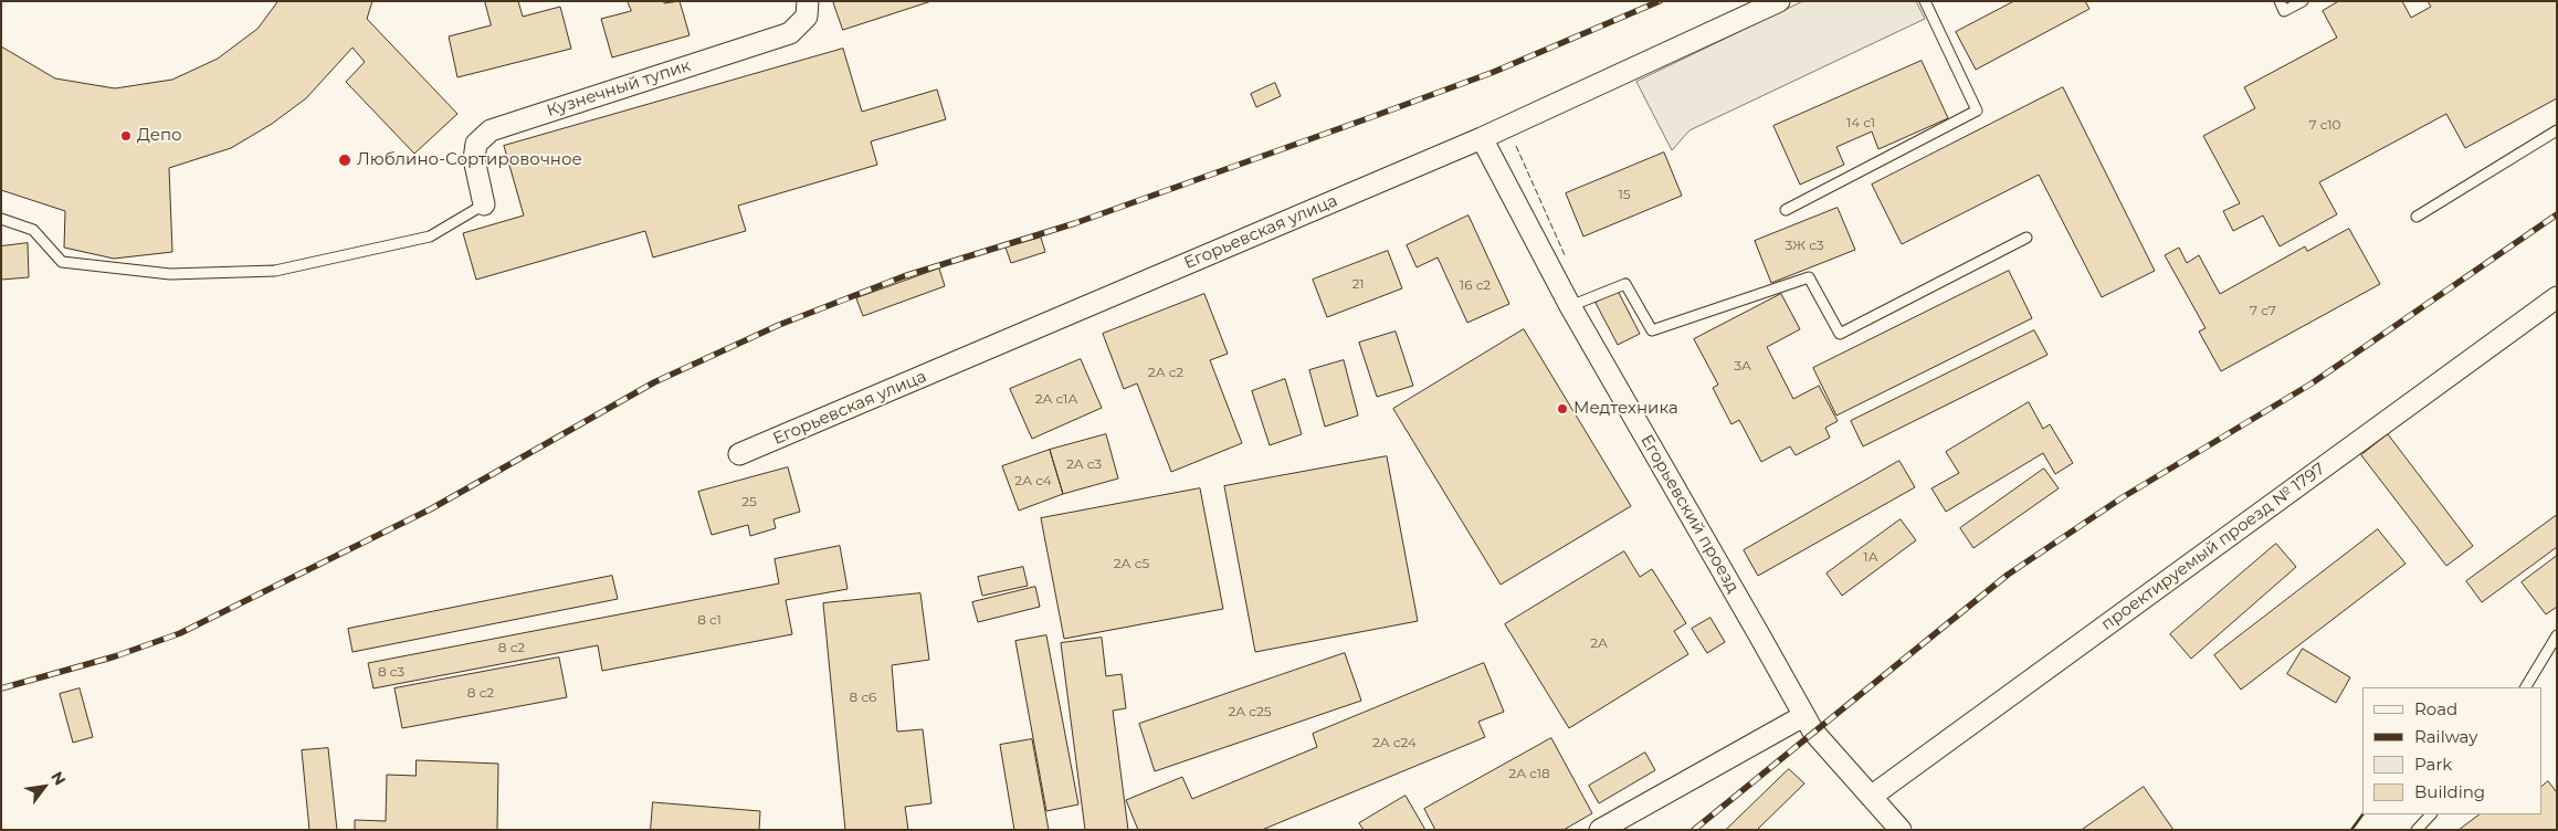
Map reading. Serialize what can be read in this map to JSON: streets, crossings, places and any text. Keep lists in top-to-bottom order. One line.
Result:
{"streets":{"street":["Кузнечный тупик","Егорьевская улица","Егорьевский проезд","проектируемый проезд № 1797"]},"crossings":[["Егорьевская улица","Егорьевский проезд"],["Егорьевский проезд","проектируемый проезд № 1797"]],"places":["Депо","Люблино-Сортировочное","Медтехника"],"house_numbers":["14 с1","7 с10","15","3Ж с3","21","16 с2","7 с7","3А","2А с2","2А с1А","2А с3","2А с4","25","1А","2А с5","8 с1","2А","8 с2","8 с3","8 с2","8 с6","2А с25","2А с24","2А с18"],"legend":["Road","Railway","Park","Building"],"north":"top right"}
